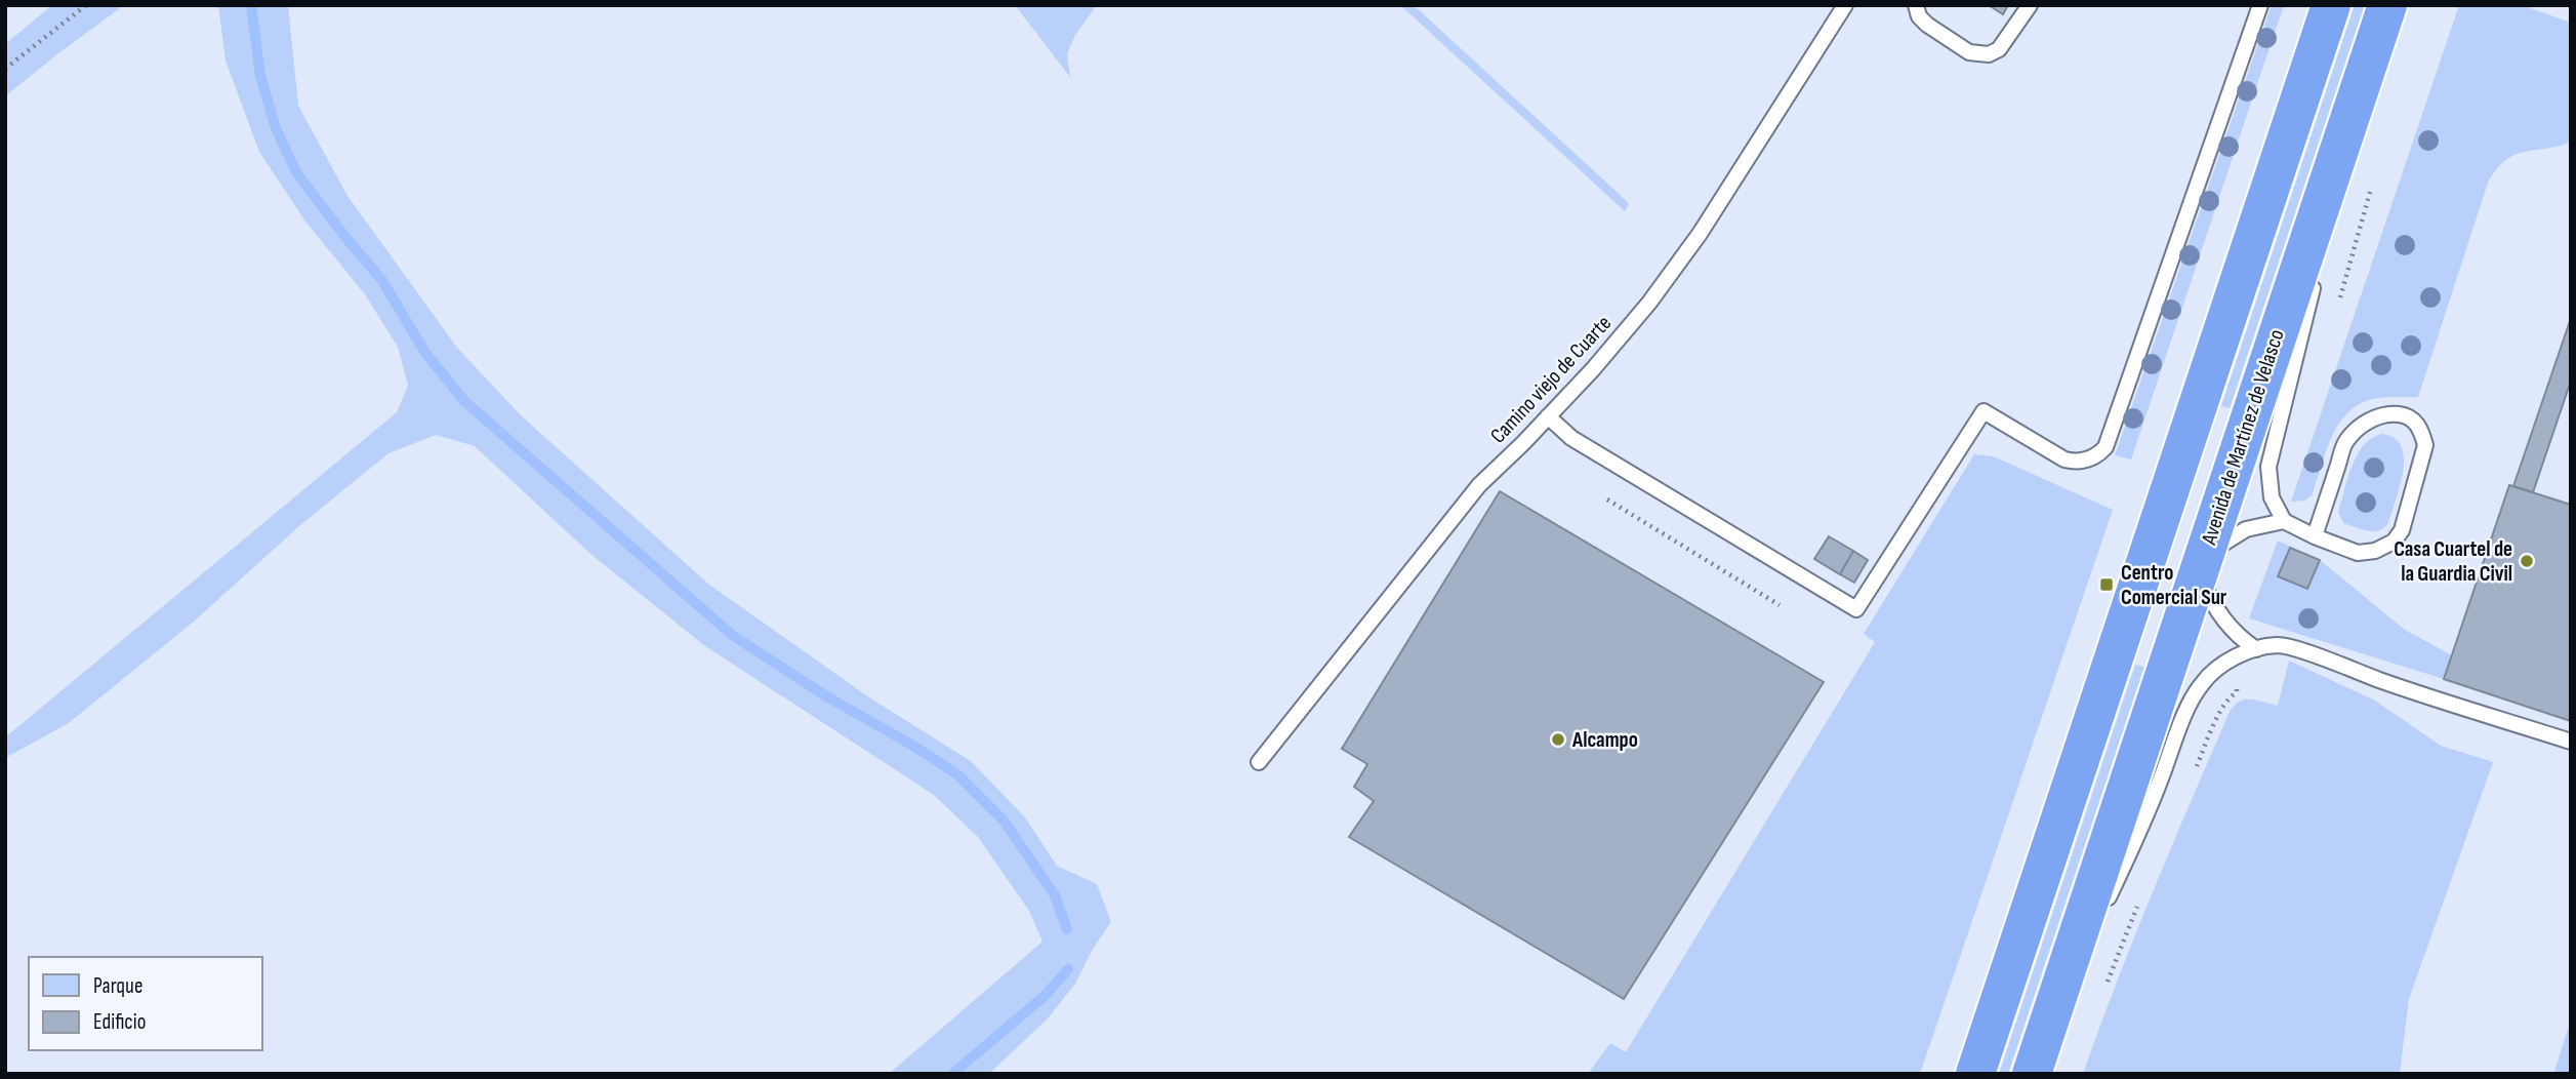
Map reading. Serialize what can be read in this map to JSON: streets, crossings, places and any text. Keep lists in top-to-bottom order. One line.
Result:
{"streets":{"highway":["Avenida de Martínez de Velasco"],"lane":["Camino viejo de Cuarte"]},"places":{"other":["Casa Cuartel de la Guardia Civil","Alcampo"],"transit":["Centro Comercial Sur"]},"legend":["Parque","Edificio"]}
